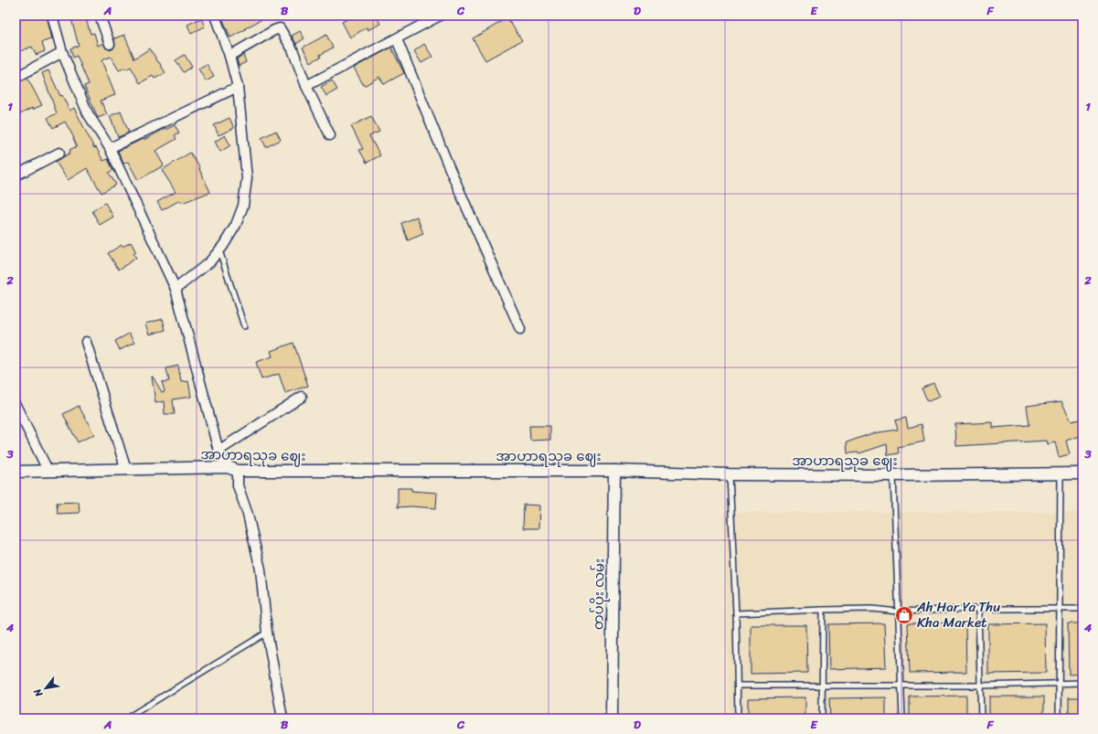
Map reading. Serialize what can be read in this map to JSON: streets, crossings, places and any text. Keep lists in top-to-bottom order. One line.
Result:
{"streets":{"street":["အာဟာရသုခ ဈေး","တပ်ပိုး လမ်း"]},"crossings":[["အာဟာရသုခ ဈေး","တပ်ပိုး လမ်း"]],"places":{"shop":["Ah Har Ya Thu Kha Market"]},"north":"bottom left","grid":{"columns":["A","B","C","D","E","F"],"rows":["1","2","3","4"]}}
